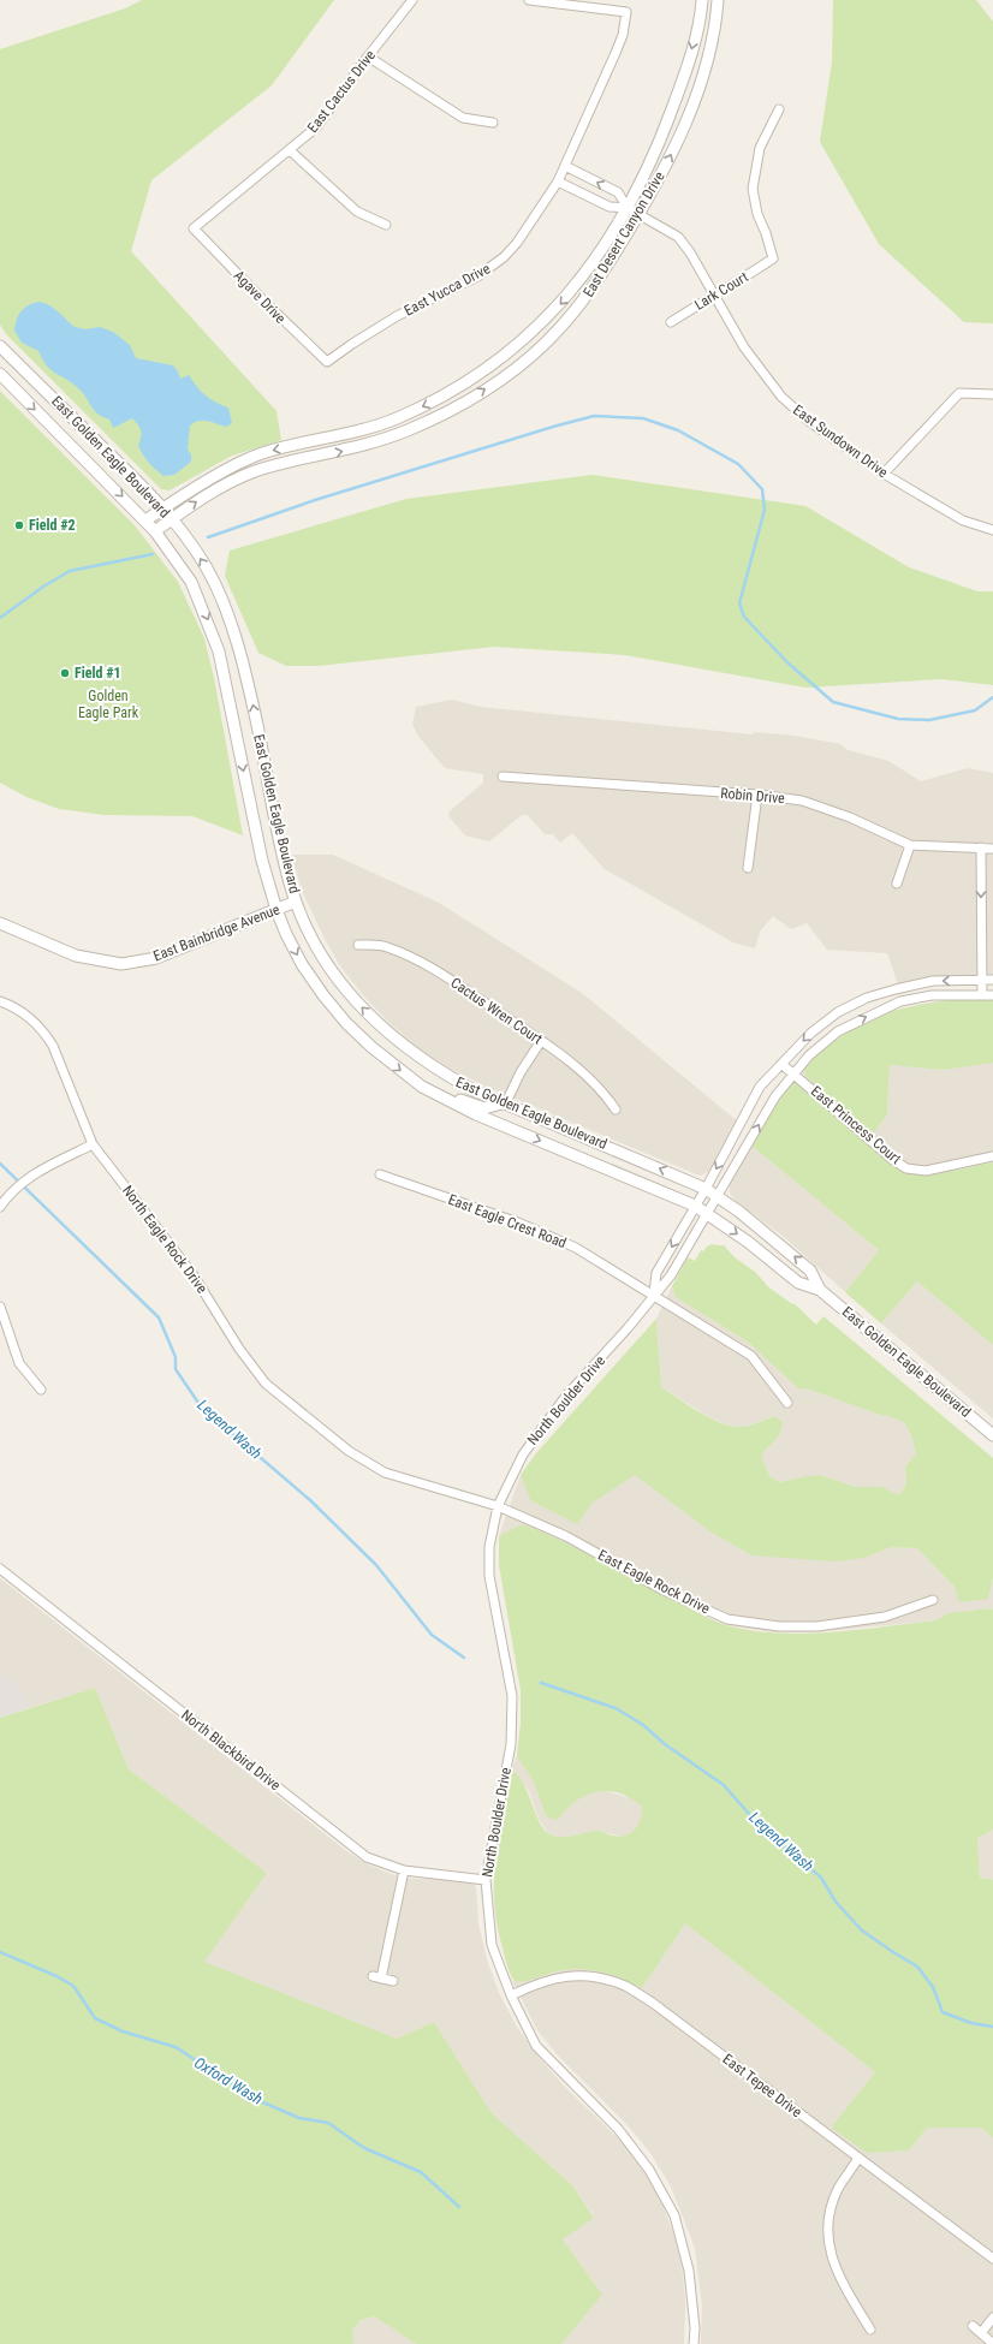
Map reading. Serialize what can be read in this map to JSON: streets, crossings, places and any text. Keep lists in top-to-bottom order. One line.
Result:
{"streets":{"street":["East Cactus Drive","East Desert Canyon Drive","East Yucca Drive","Lark Court","Agave Drive","East Sundown Drive","East Golden Eagle Boulevard","Robin Drive","East Bainbridge Avenue","Cactus Wren Court","East Princess Court","East Eagle Crest Road","North Eagle Rock Drive","North Boulder Drive","East Eagle Rock Drive","North Blackbird Drive","East Tepee Drive"]},"crossings":[["East Cactus Drive","Agave Drive"],["East Desert Canyon Drive","East Sundown Drive"],["East Desert Canyon Drive","East Golden Eagle Boulevard"],["East Yucca Drive","Agave Drive"],["Lark Court","East Sundown Drive"],["East Golden Eagle Boulevard","East Bainbridge Avenue"],["East Golden Eagle Boulevard","North Boulder Drive"],["East Princess Court","North Boulder Drive"],["East Eagle Crest Road","North Boulder Drive"],["North Eagle Rock Drive","East Eagle Rock Drive"],["North Boulder Drive","East Eagle Rock Drive"],["North Boulder Drive","North Blackbird Drive"],["North Boulder Drive","East Tepee Drive"]],"water":["Legend Wash","Oxford Wash"],"parks":["Golden Eagle Park"],"places":["Field #2","Field #1"]}
